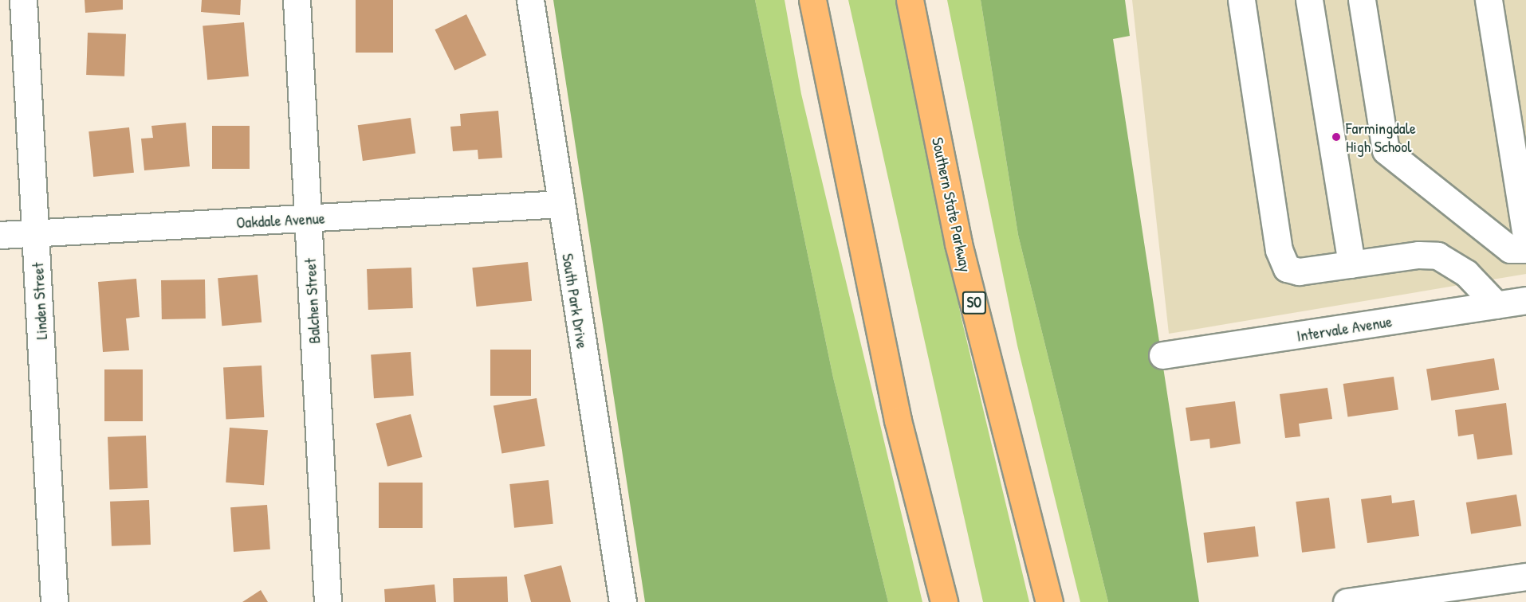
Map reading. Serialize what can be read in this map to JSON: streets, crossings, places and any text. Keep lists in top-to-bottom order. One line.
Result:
{"streets":{"highway":["Southern State Parkway","SO"],"street":["Oakdale Avenue","Linden Street","Balchen Street","South Park Drive","Intervale Avenue"]},"crossings":[["Oakdale Avenue","Linden Street"],["Oakdale Avenue","Balchen Street"],["Oakdale Avenue","South Park Drive"]],"places":["Farmingdale High School"]}
